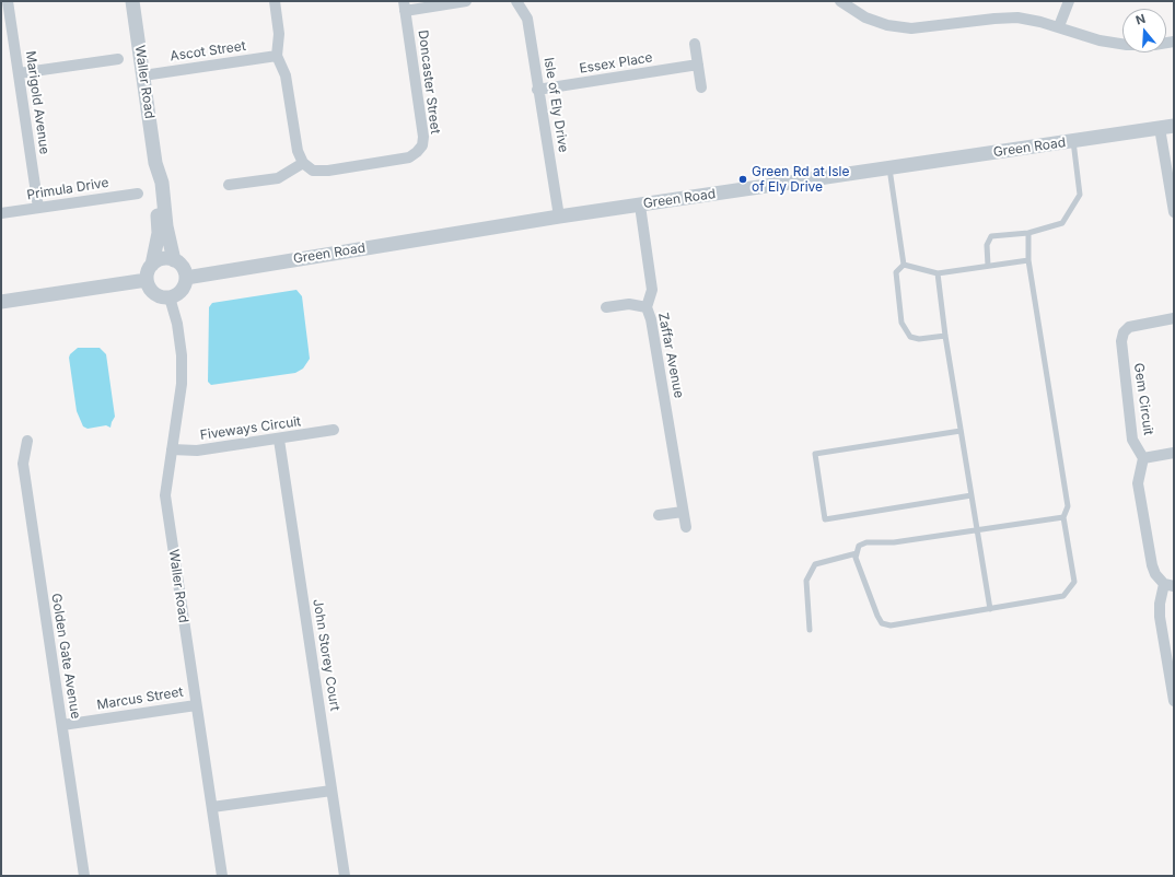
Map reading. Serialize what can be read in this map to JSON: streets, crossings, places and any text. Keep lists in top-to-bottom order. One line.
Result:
{"streets":{"street":["Ascot Street","Essex Place","Waller Road","Doncaster Street","Marigold Avenue","Isle of Ely Drive","Green Road","Primula Drive","Zaffar Avenue","Gem Circuit","Fiveways Circuit","John Storey Court","Golden Gate Avenue","Marcus Street"]},"crossings":[["Ascot Street","Waller Road"],["Essex Place","Isle of Ely Drive"],["Waller Road","Green Road"],["Waller Road","Fiveways Circuit"],["Waller Road","Marcus Street"],["Marigold Avenue","Primula Drive"],["Isle of Ely Drive","Green Road"],["Green Road","Zaffar Avenue"],["Fiveways Circuit","John Storey Court"],["Golden Gate Avenue","Marcus Street"]],"places":["Green Rd at Isle of Ely Drive"],"north":"top"}
